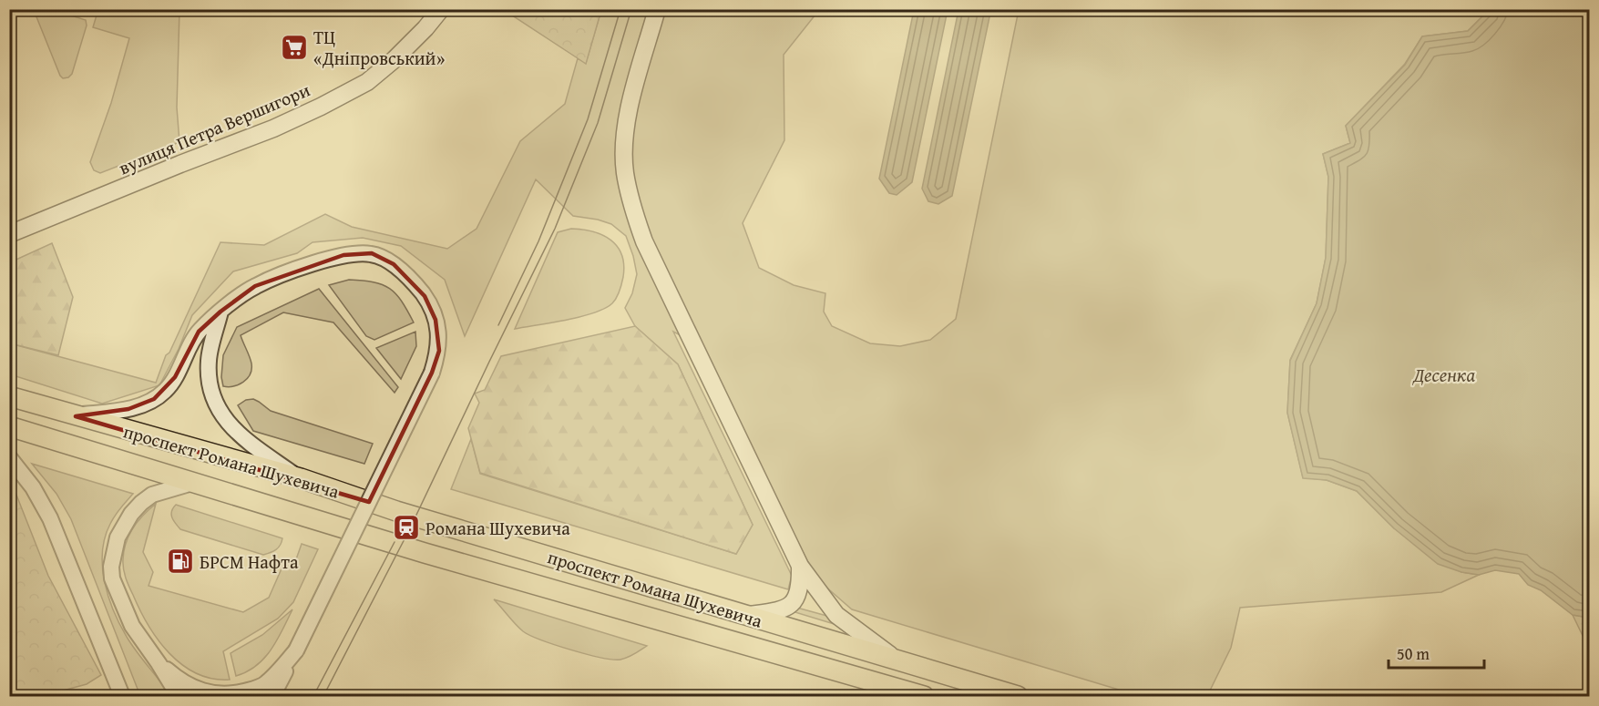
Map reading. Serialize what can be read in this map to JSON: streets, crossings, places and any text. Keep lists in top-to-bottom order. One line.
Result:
{"streets":{"main road":["вулиця Петра Вершигори","проспект Романа Шухевича"]},"water":["Десенка"],"places":{"supermarket":["ТЦ «Дніпровський»"],"station":["Романа Шухевича"],"fuel station":["БРСМ Нафта"]},"scale_bar":"50 m"}
